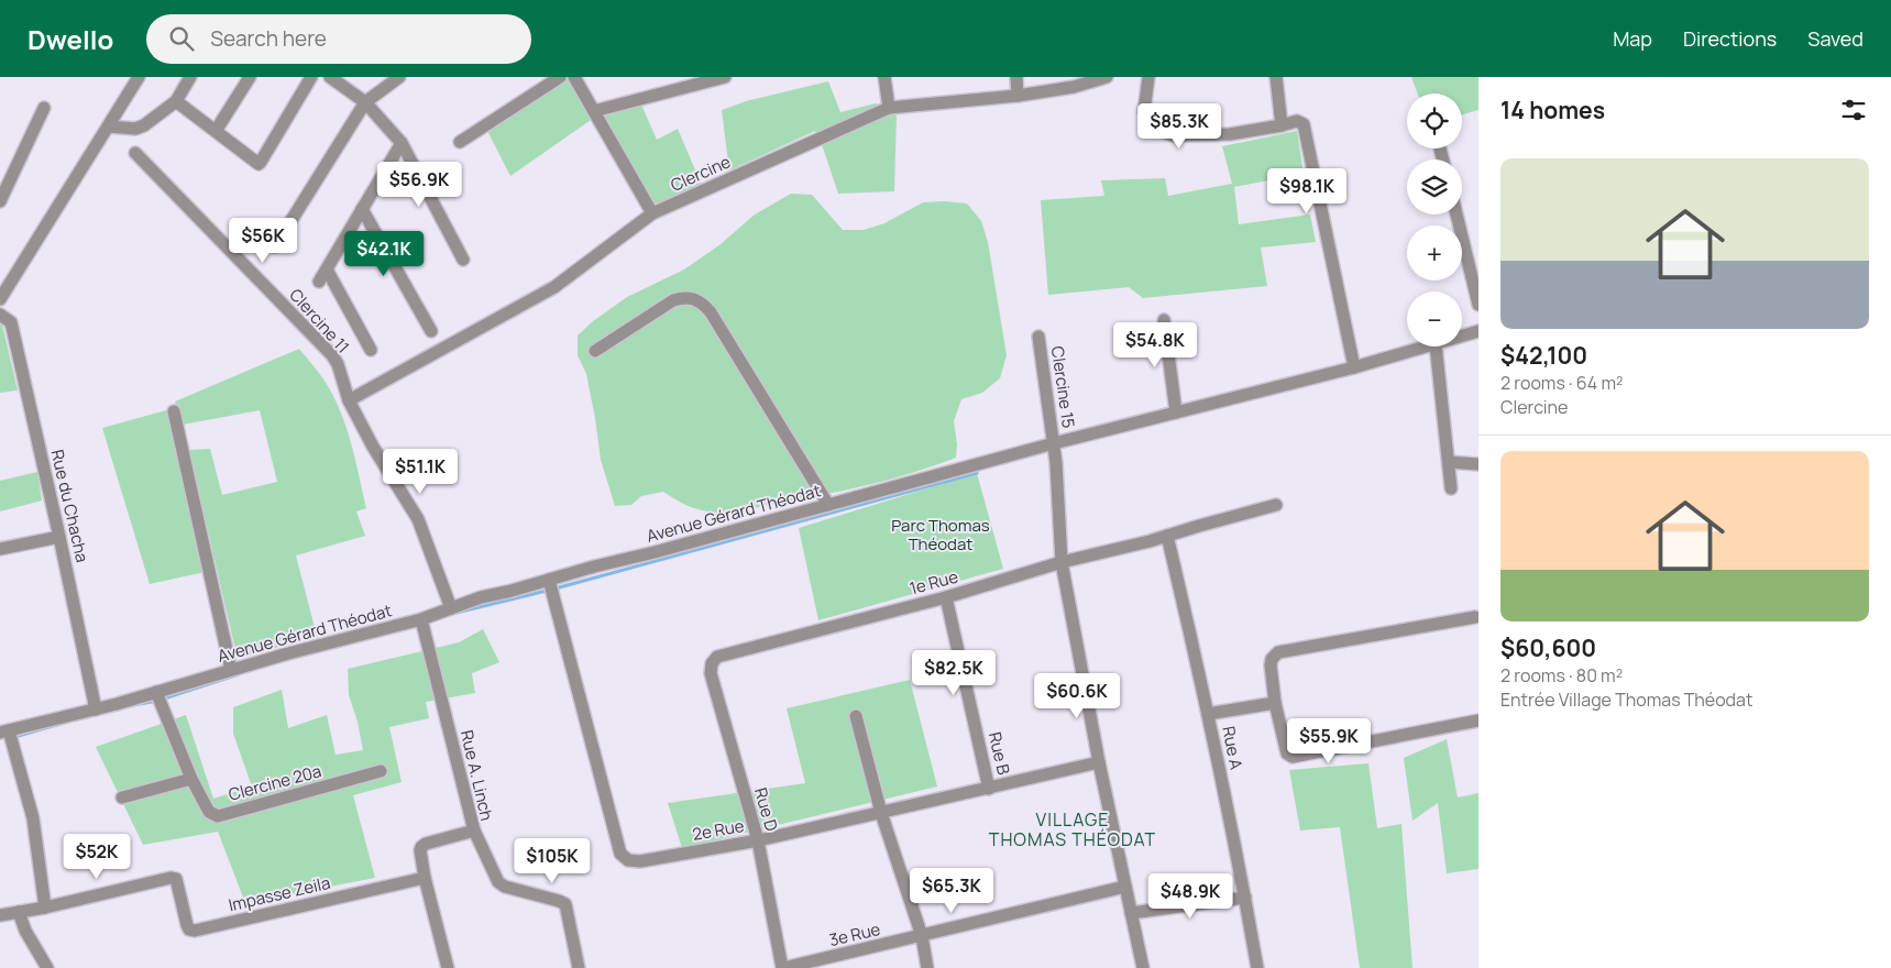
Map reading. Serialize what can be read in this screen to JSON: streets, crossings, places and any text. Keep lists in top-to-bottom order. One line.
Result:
{"streets":{"street":["Clercine","Clercine 11","Clercine 15","Rue du Chacha","Avenue Gérard Théodat","1e Rue","Rue A","Rue B","Rue A. Linch","Clercine 20a","Rue D","2e Rue","Impasse Zeila","3e Rue"]},"crossings":[["Clercine","Clercine 11"],["Clercine 11","Avenue Gérard Théodat"],["Clercine 15","Avenue Gérard Théodat"],["Clercine 15","1e Rue"],["Clercine 15","2e Rue"],["Clercine 15","3e Rue"],["Rue du Chacha","Avenue Gérard Théodat"],["Avenue Gérard Théodat","Rue A. Linch"],["Avenue Gérard Théodat","Clercine 20a"],["Avenue Gérard Théodat","2e Rue"],["1e Rue","Rue A"],["1e Rue","Rue B"],["1e Rue","Rue D"],["Rue B","2e Rue"],["Rue A. Linch","Impasse Zeila"],["Rue D","2e Rue"],["Rue D","3e Rue"]],"districts":["VILLAGE THOMAS THÉODAT"],"parks":["Parc Thomas Théodat"],"page":{"header":"Dwello","search":"Search here","nav":["Map","Directions","Saved"],"heading":"14 homes","map_buttons":["+","−"],"price":["$85.3K","$56.9K","$98.1K","$56K","$42.1K","$54.8K","$51.1K","$82.5K","$60.6K","$55.9K","$52K","$105K","$65.3K","$48.9K"],"list":[{"name":"$42,100","note":"2 rooms · 64 m² · Clercine"},{"name":"$60,600","note":"2 rooms · 80 m² · Entrée Village Thomas Théodat"}]}}
